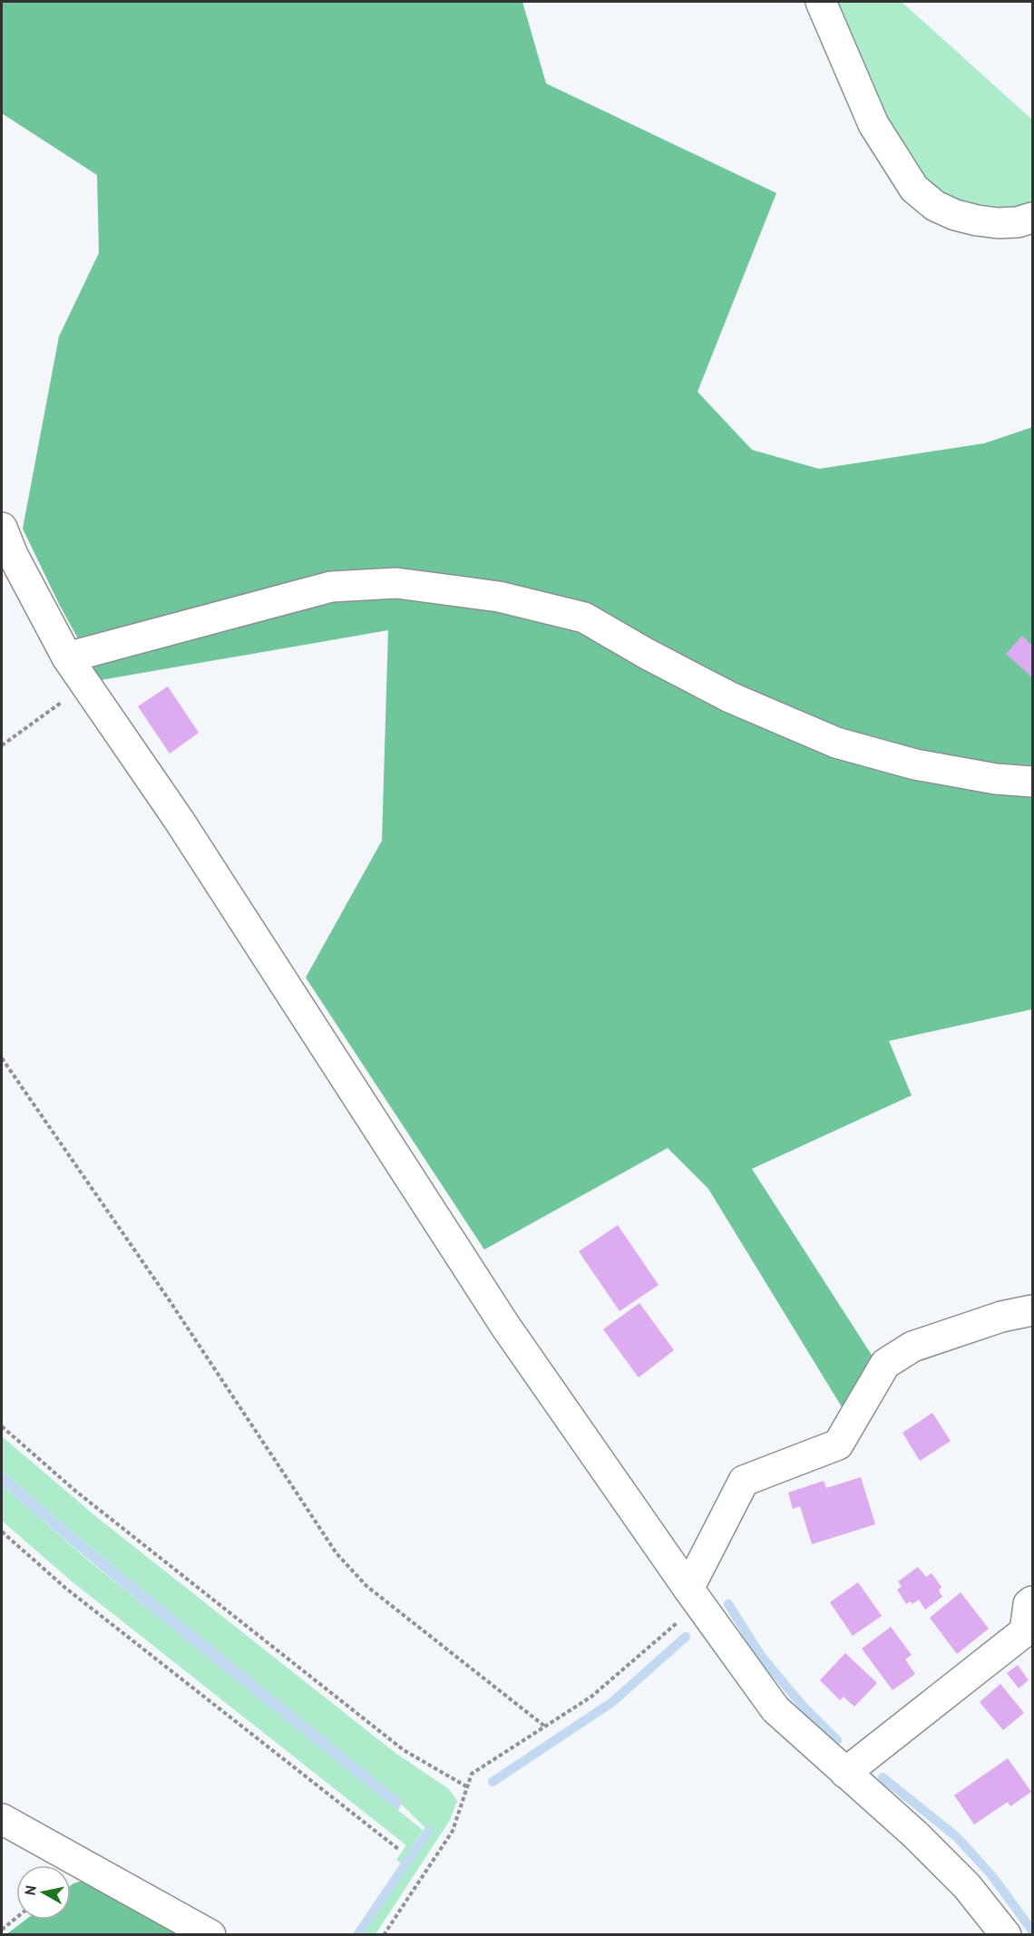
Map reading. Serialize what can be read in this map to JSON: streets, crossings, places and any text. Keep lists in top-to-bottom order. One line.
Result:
{"north":"left"}
